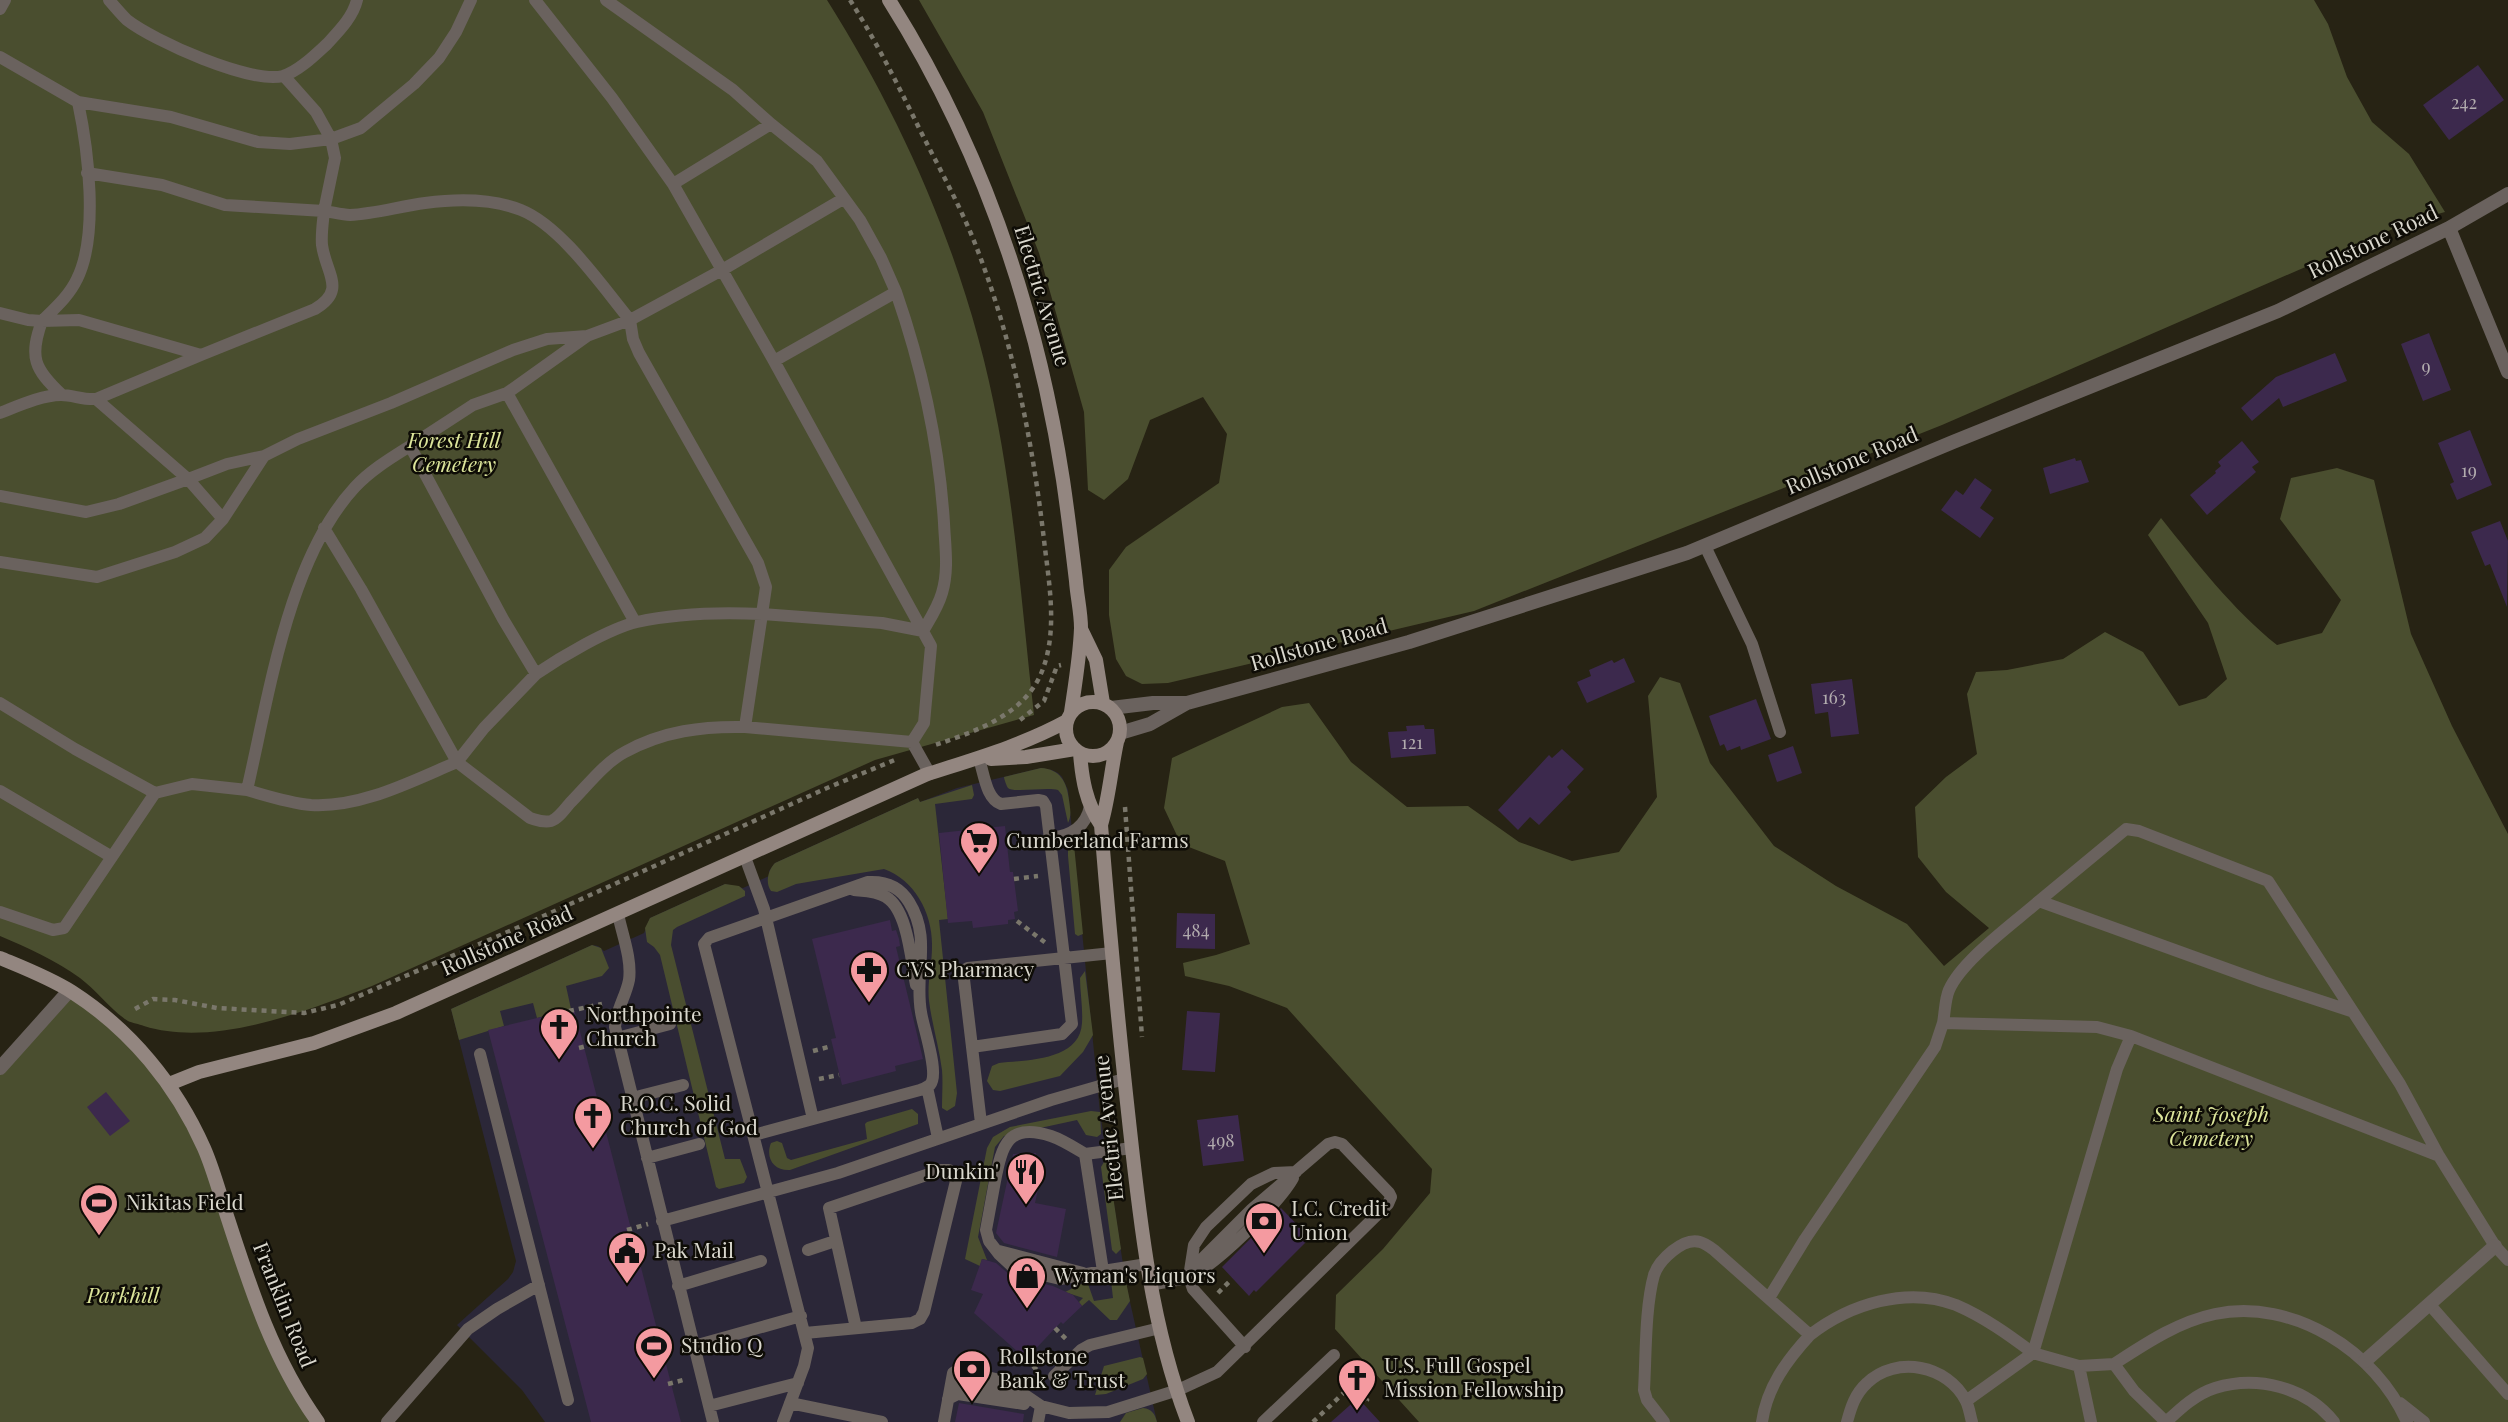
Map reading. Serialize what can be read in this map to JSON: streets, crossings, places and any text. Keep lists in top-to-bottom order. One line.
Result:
{"streets":{"main road":["Rollstone Road","Electric Avenue","Franklin Road"]},"crossings":[["Rollstone Road","Electric Avenue"],["Rollstone Road","Franklin Road"]],"parks":["Forest Hill Cemetery","Saint Joseph Cemetery","Parkhill"],"places":{"supermarket":["Cumberland Farms"],"pharmacy":["CVS Pharmacy"],"church":["Northpointe Church","R.O.C. Solid Church of God","U.S. Full Gospel Mission Fellowship"],"restaurant":["Dunkin'"],"sports":["Nikitas Field","Studio Q"],"bank":["I.C. Credit Union","Rollstone Bank & Trust"],"public building":["Pak Mail"],"shop":["Wyman's Liquors"]},"house_numbers":["242","9","19","163","121","484","498"]}
